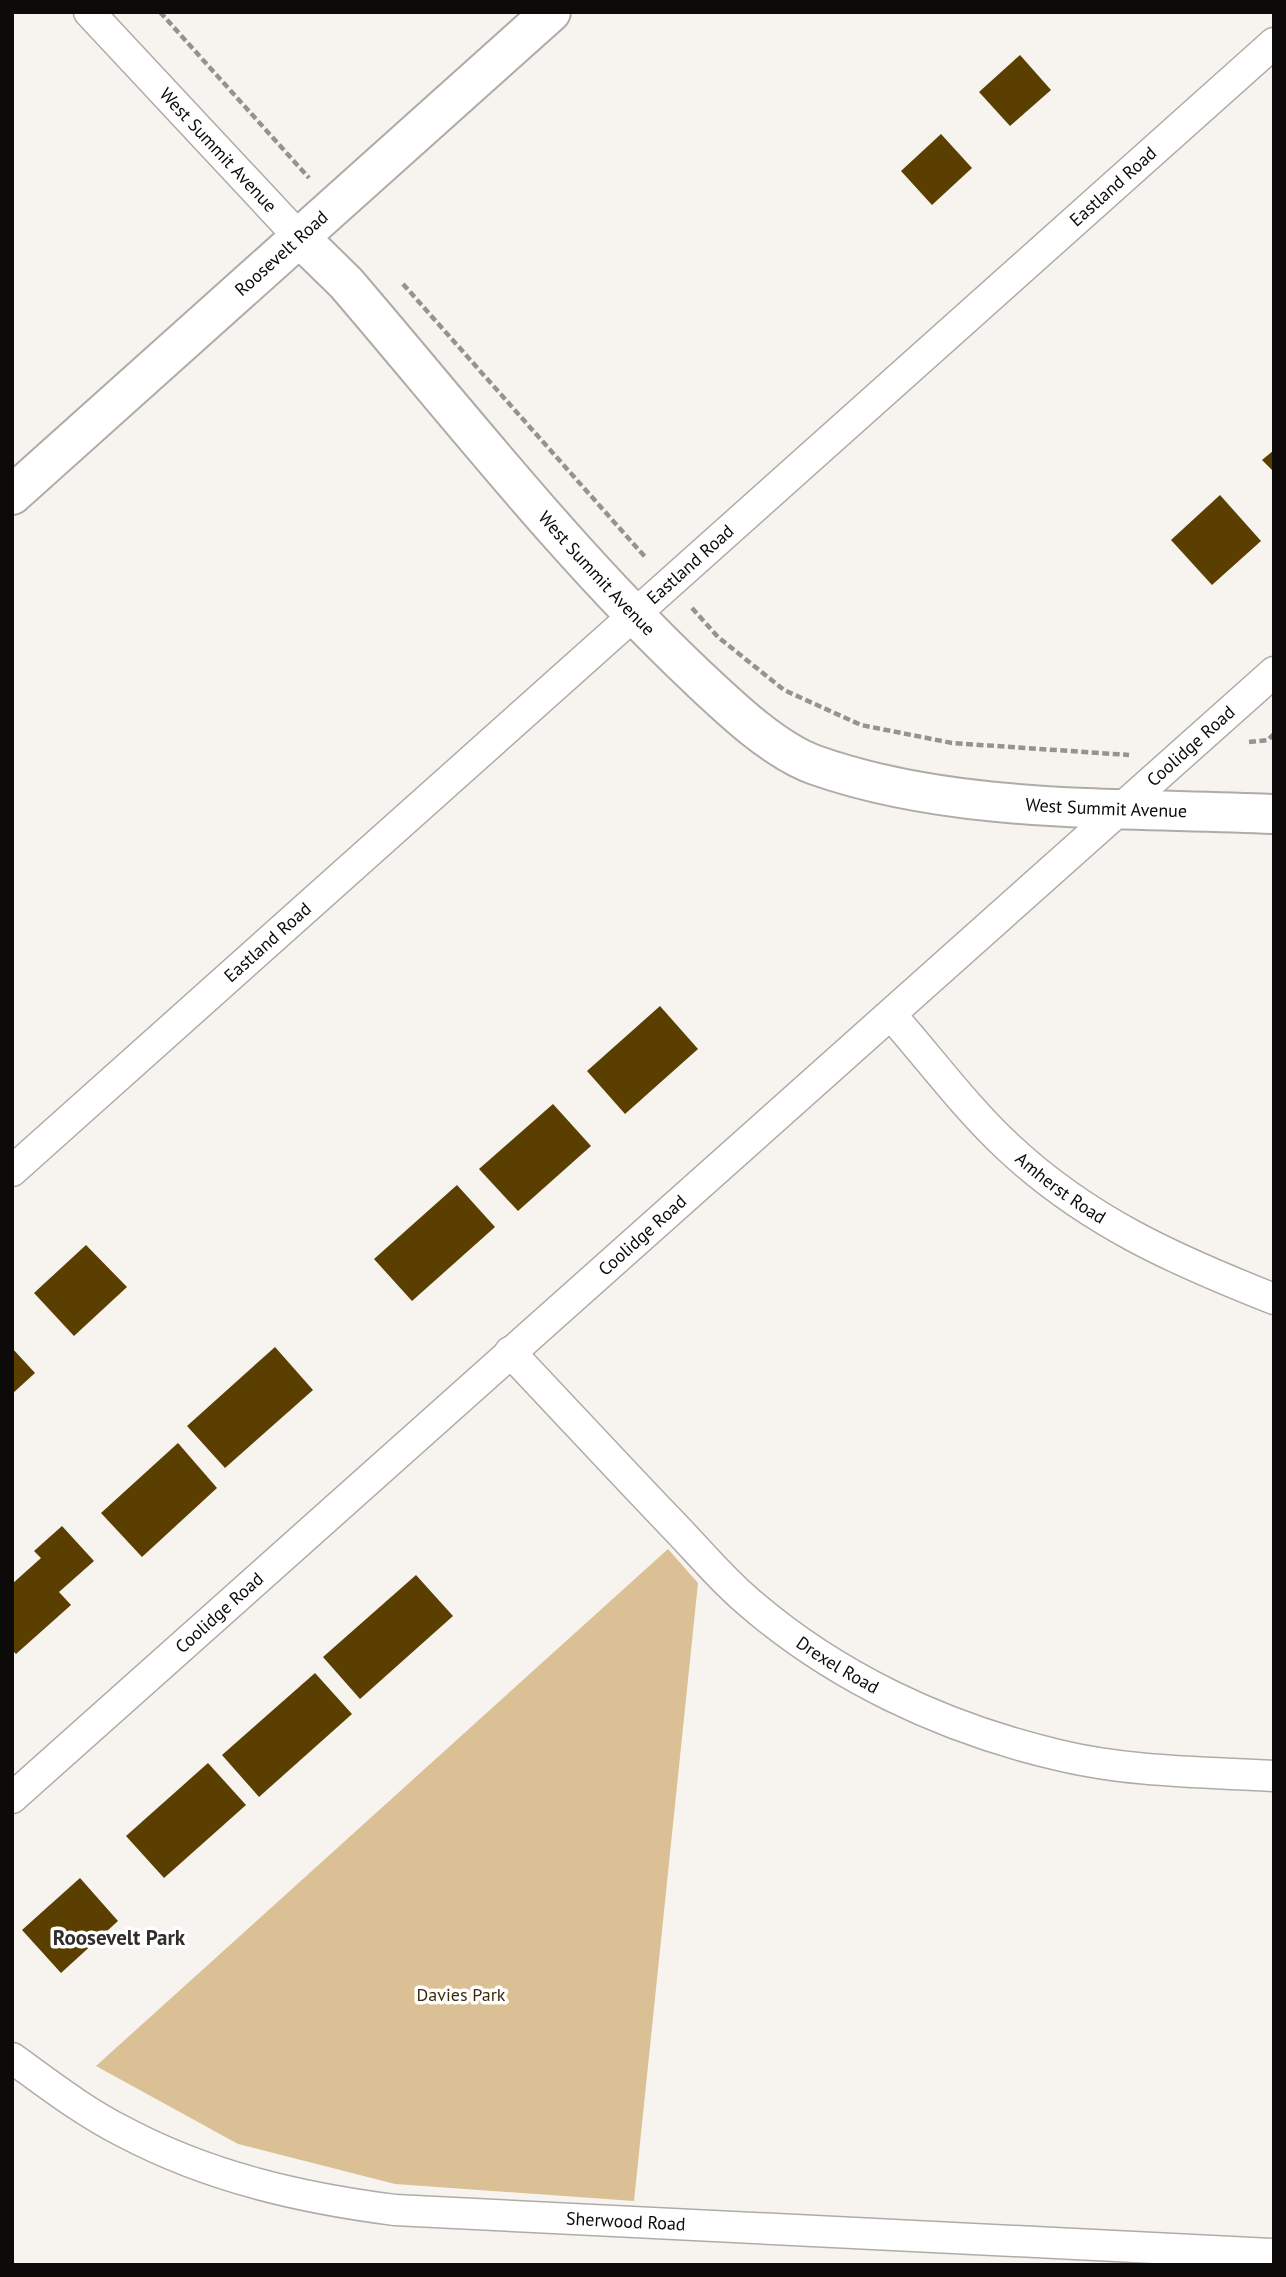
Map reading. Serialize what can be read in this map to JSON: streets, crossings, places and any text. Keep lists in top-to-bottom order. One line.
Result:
{"streets":{"street":["West Summit Avenue","Eastland Road","Roosevelt Road","Coolidge Road","Amherst Road","Drexel Road","Sherwood Road"]},"crossings":[["West Summit Avenue","Eastland Road"],["West Summit Avenue","Roosevelt Road"],["West Summit Avenue","Coolidge Road"],["Coolidge Road","Amherst Road"],["Coolidge Road","Drexel Road"]],"districts":["Roosevelt Park"],"parks":["Davies Park"]}
